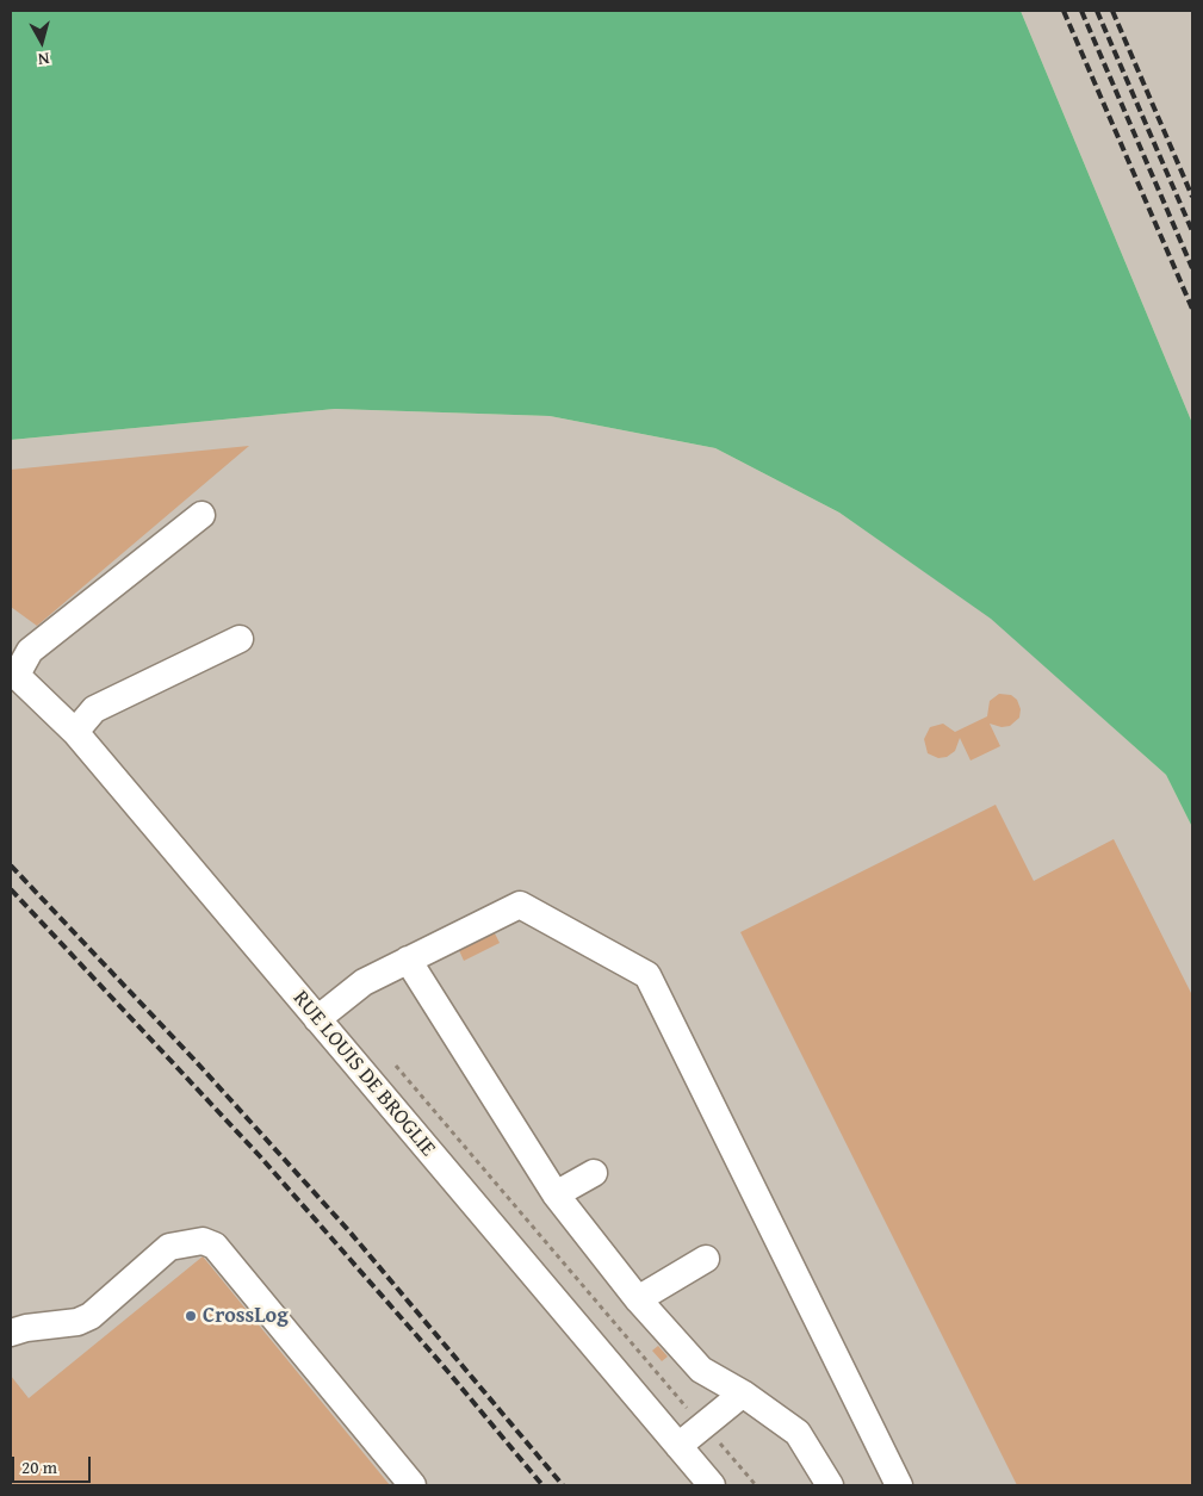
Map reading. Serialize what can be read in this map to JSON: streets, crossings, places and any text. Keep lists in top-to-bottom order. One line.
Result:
{"streets":{"street":["RUE LOUIS DE BROGLIE"]},"places":["CrossLog"],"scale_bar":"20 m","north":"bottom"}
